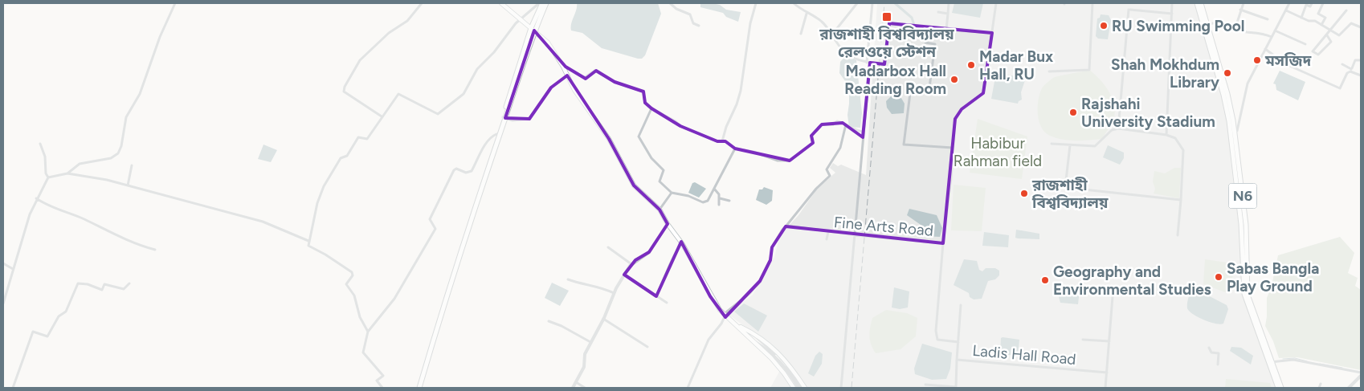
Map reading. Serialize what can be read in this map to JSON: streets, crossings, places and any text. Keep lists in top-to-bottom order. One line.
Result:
{"streets":{"main road":["N6"],"street":["Fine Arts Road","Ladis Hall Road"]},"parks":["Habibur Rahman field"],"places":{"transit":["রাজশাহী বিশ্ববিদ্যালয় রেলওয়ে স্টেশন"],"other":["RU Swimming Pool","মসজিদ","Madar Bux Hall, RU","Shah Mokhdum Library","Madarbox Hall Reading Room","Rajshahi University Stadium","রাজশাহী বিশ্ববিদ্যালয়","Sabas Bangla Play Ground","Geography and Environmental Studies"]}}
